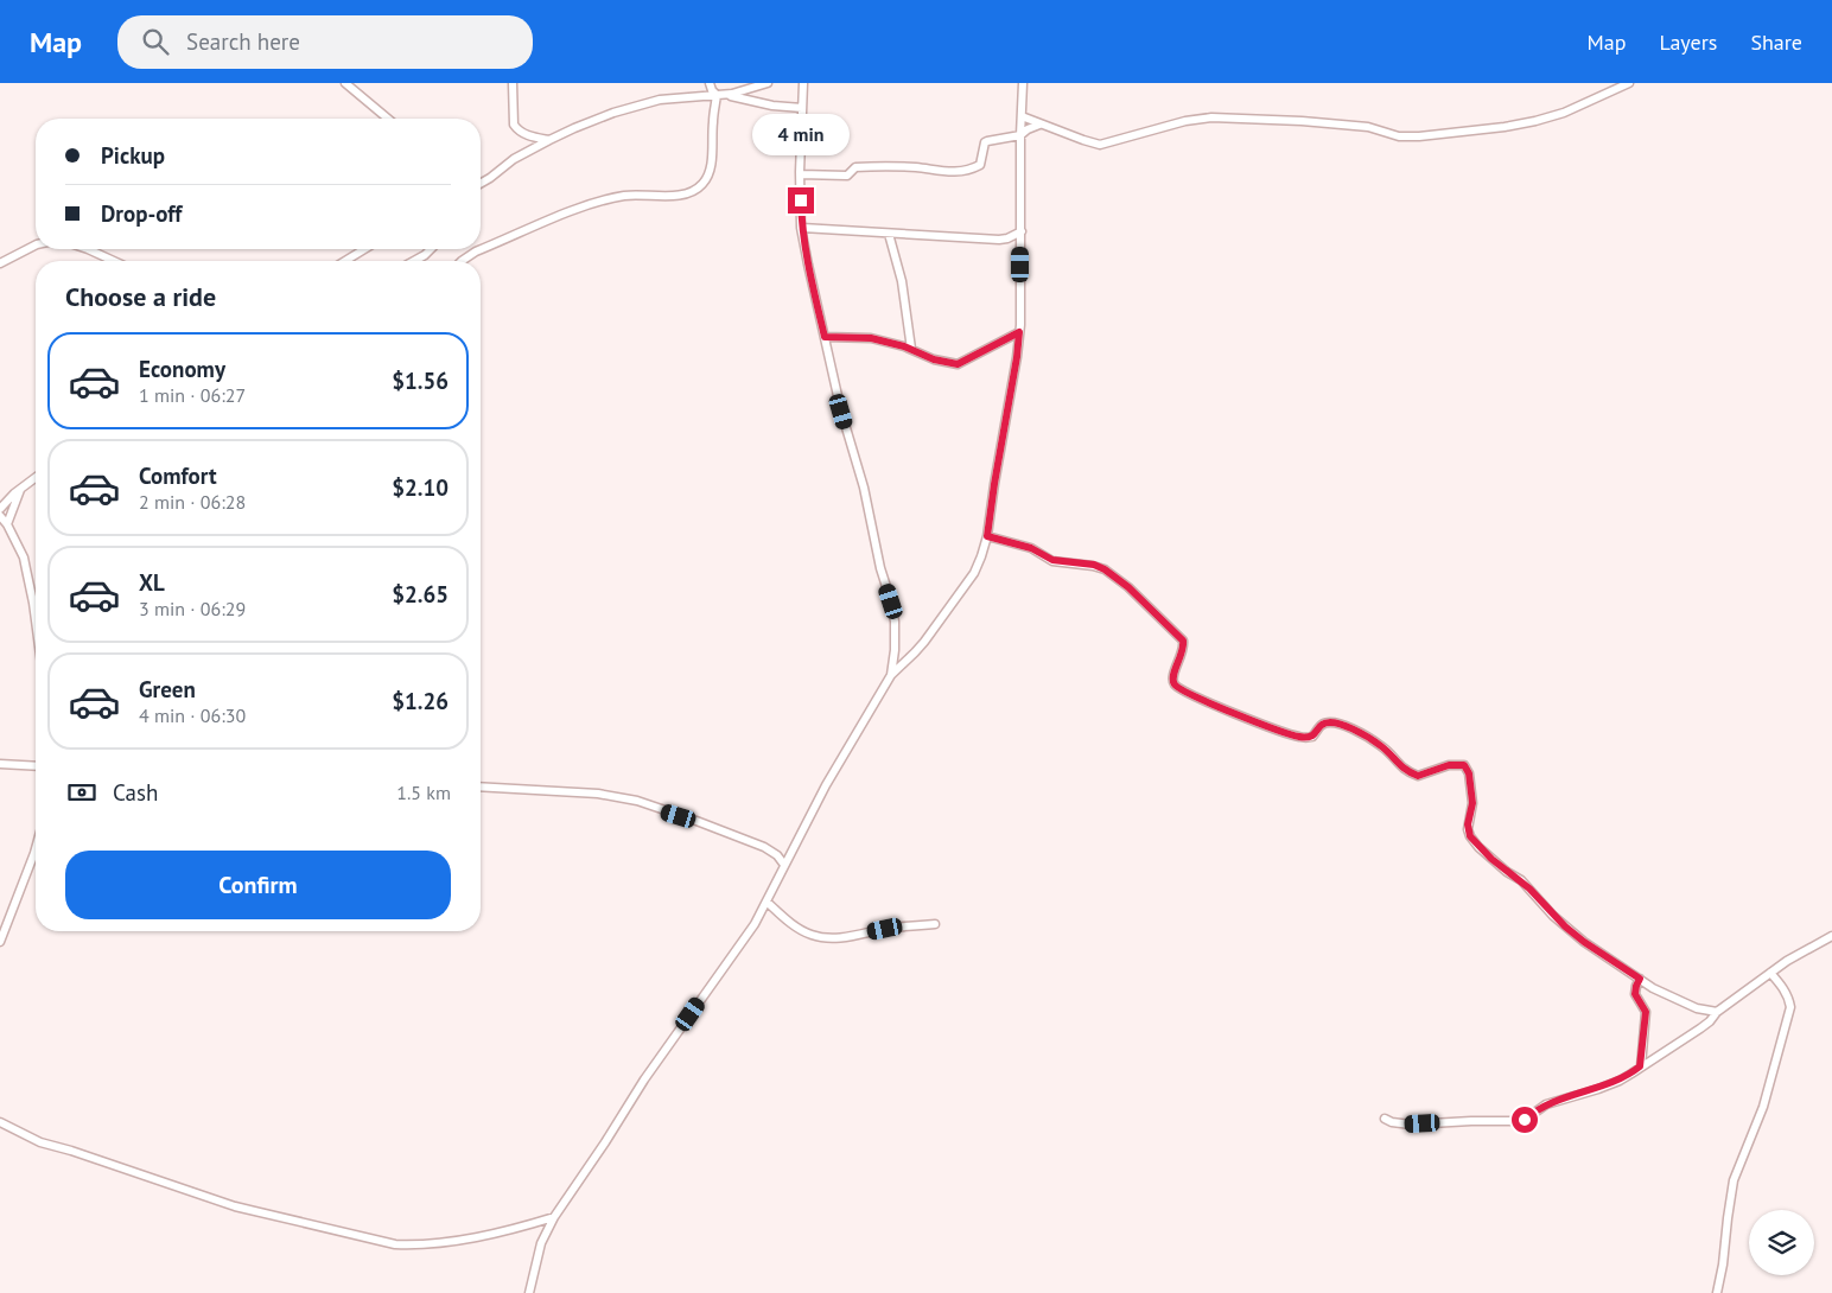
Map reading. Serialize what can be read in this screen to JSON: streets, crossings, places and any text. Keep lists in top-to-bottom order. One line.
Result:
{"page":{"header":"Map","search":"Search here","nav":["Map","Layers","Share"],"bubble":"4 min","banner":["Pickup","Drop-off"],"heading":"Choose a ride","list":[{"name":"Economy","note":"1 min · 06:27","value":"$1.56"},{"name":"Comfort","note":"2 min · 06:28","value":"$2.10"},{"name":"XL","note":"3 min · 06:29","value":"$2.65"},{"name":"Green","note":"4 min · 06:30","value":"$1.26"}],"pay":["Cash","1.5 km"],"buttons":"Confirm"}}
